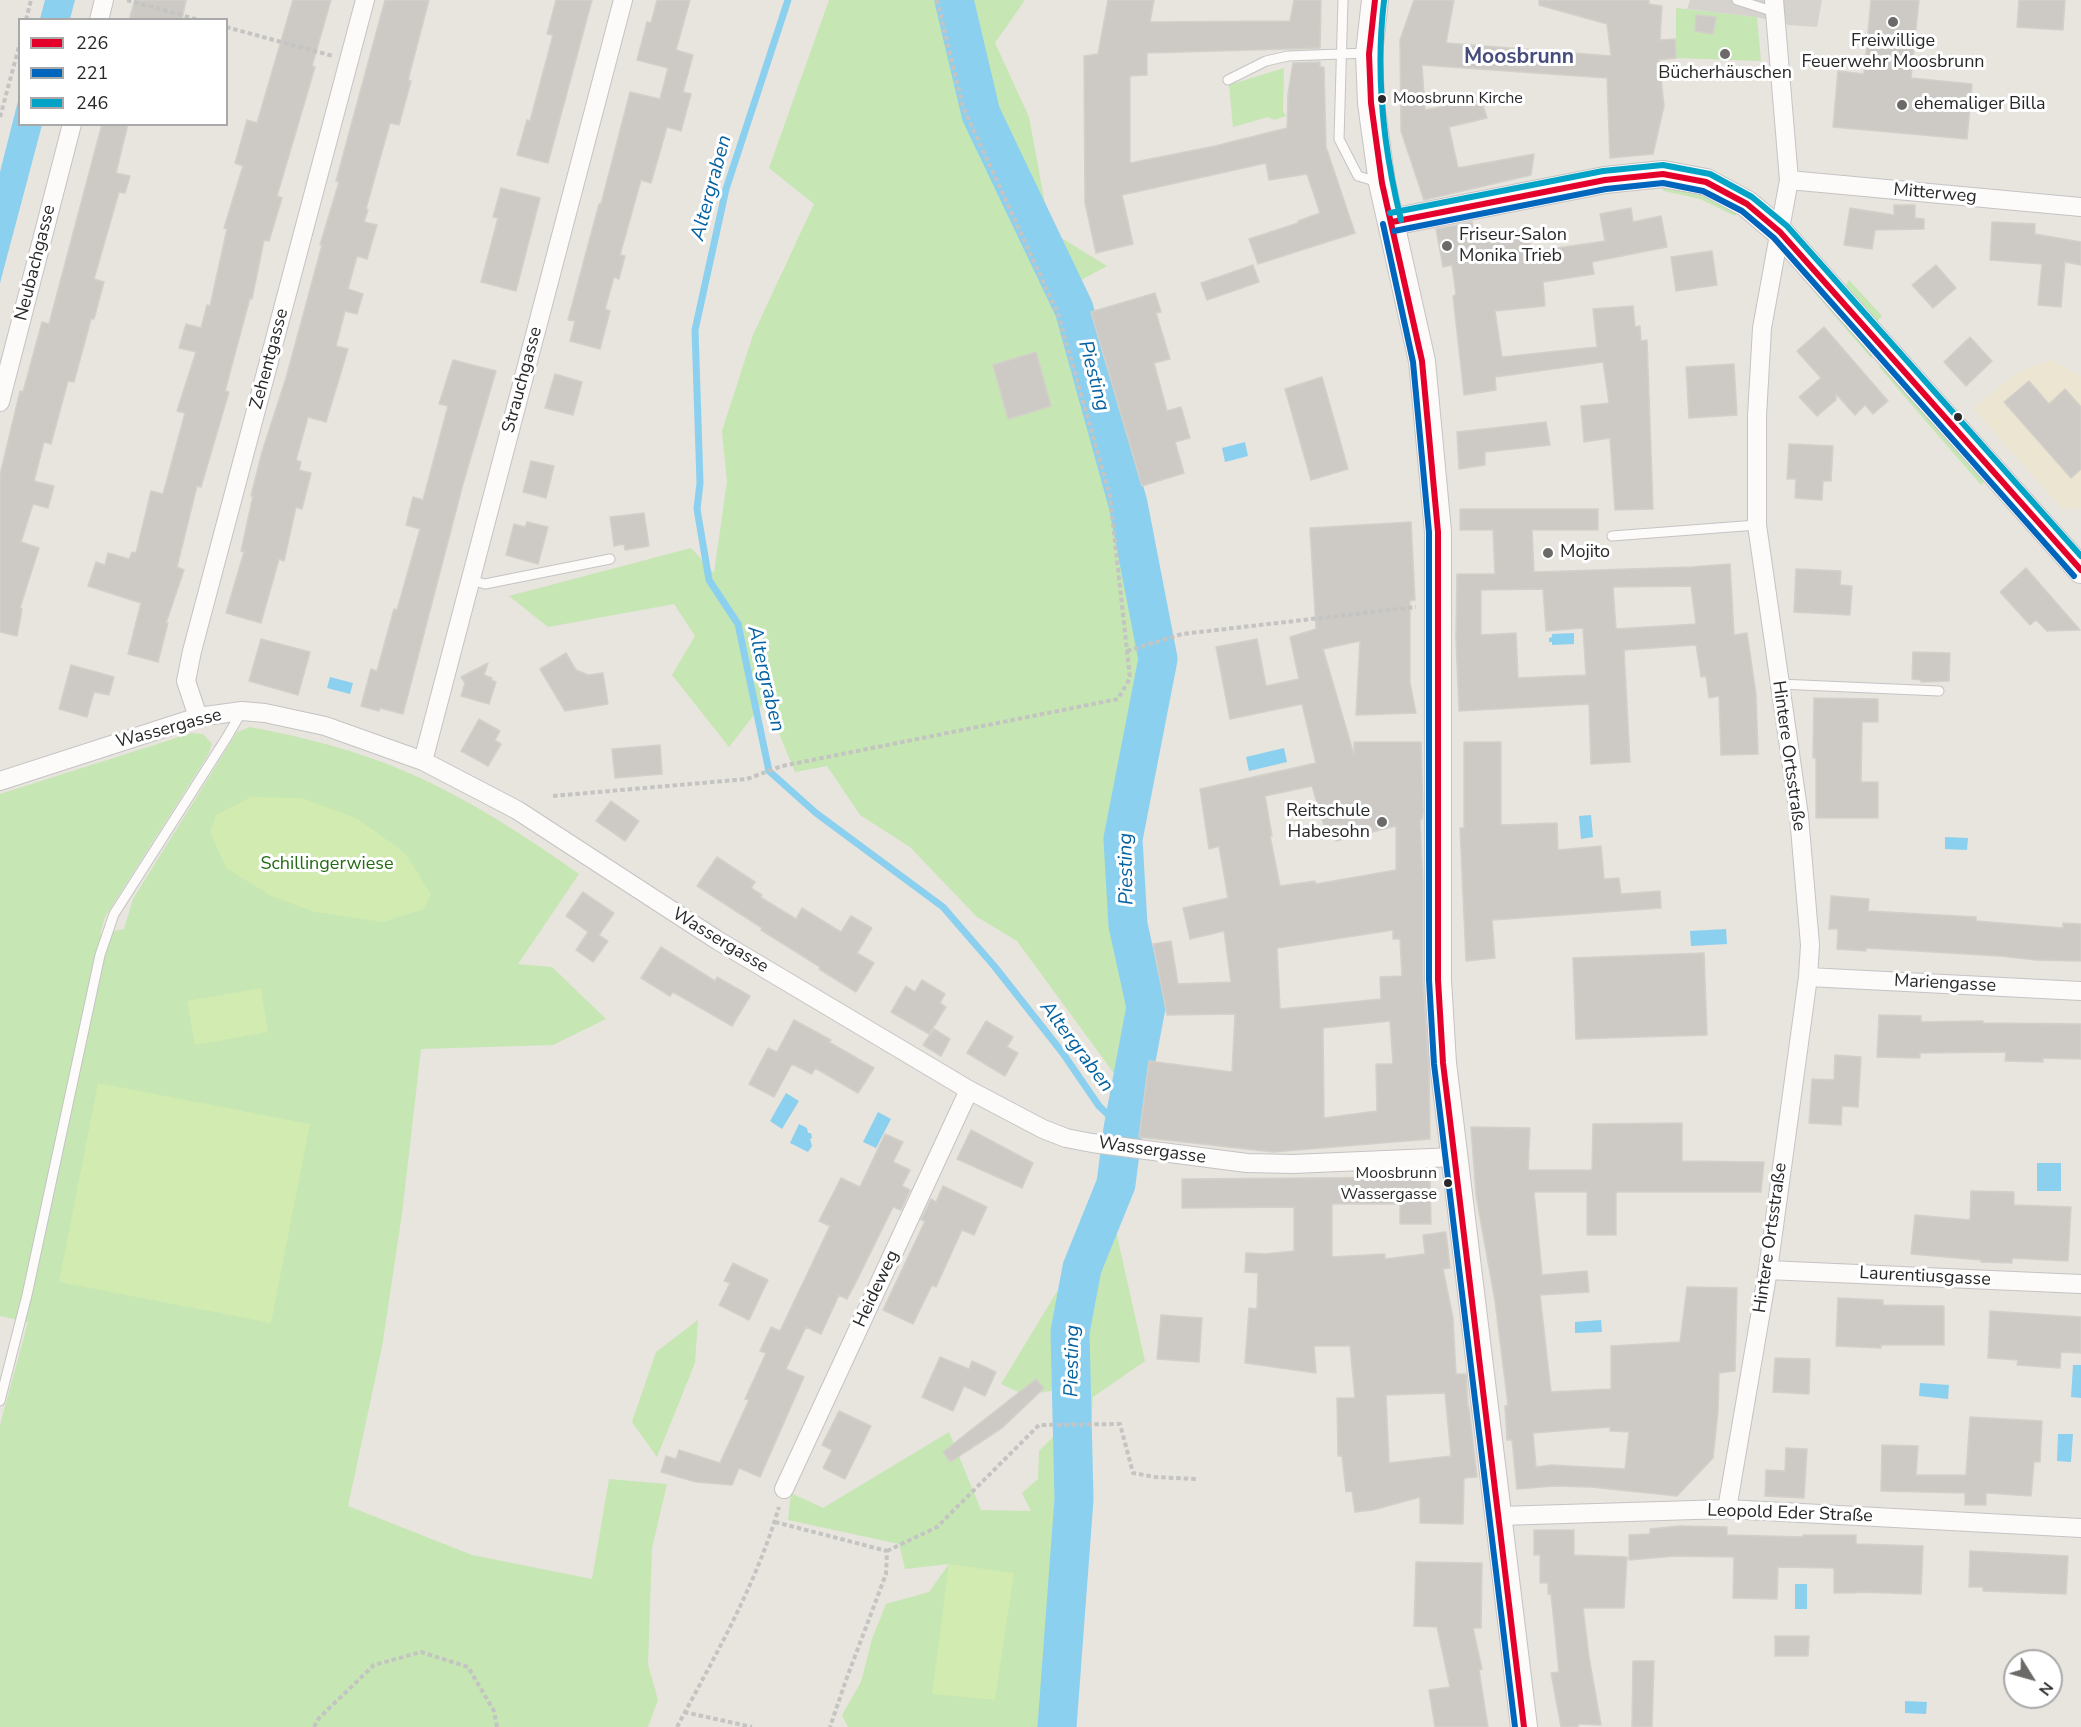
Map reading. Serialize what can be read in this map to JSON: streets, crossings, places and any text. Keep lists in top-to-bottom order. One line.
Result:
{"streets":{"street":["Mitterweg","Neubachgasse","Zehentgasse","Strauchgasse","Wassergasse","Hintere Ortsstraße","Mariengasse","Laurentiusgasse","Heideweg","Leopold Eder Straße"]},"crossings":[["Mitterweg","Hintere Ortsstraße"],["Zehentgasse","Wassergasse"],["Strauchgasse","Wassergasse"],["Wassergasse","Heideweg"],["Hintere Ortsstraße","Mariengasse"],["Hintere Ortsstraße","Laurentiusgasse"],["Hintere Ortsstraße","Leopold Eder Straße"]],"districts":["Moosbrunn"],"water":["Altergraben","Piesting"],"parks":["Schillingerwiese"],"places":["Freiwillige Feuerwehr Moosbrunn","Bücherhäuschen","Moosbrunn Kirche","ehemaliger Billa","Friseur-Salon Monika Trieb","Mojito","Reitschule Habesohn","Moosbrunn Wassergasse"],"lines":["transit line 226","transit line 246","transit line 221"],"legend":["226","221","246"],"north":"bottom right"}
